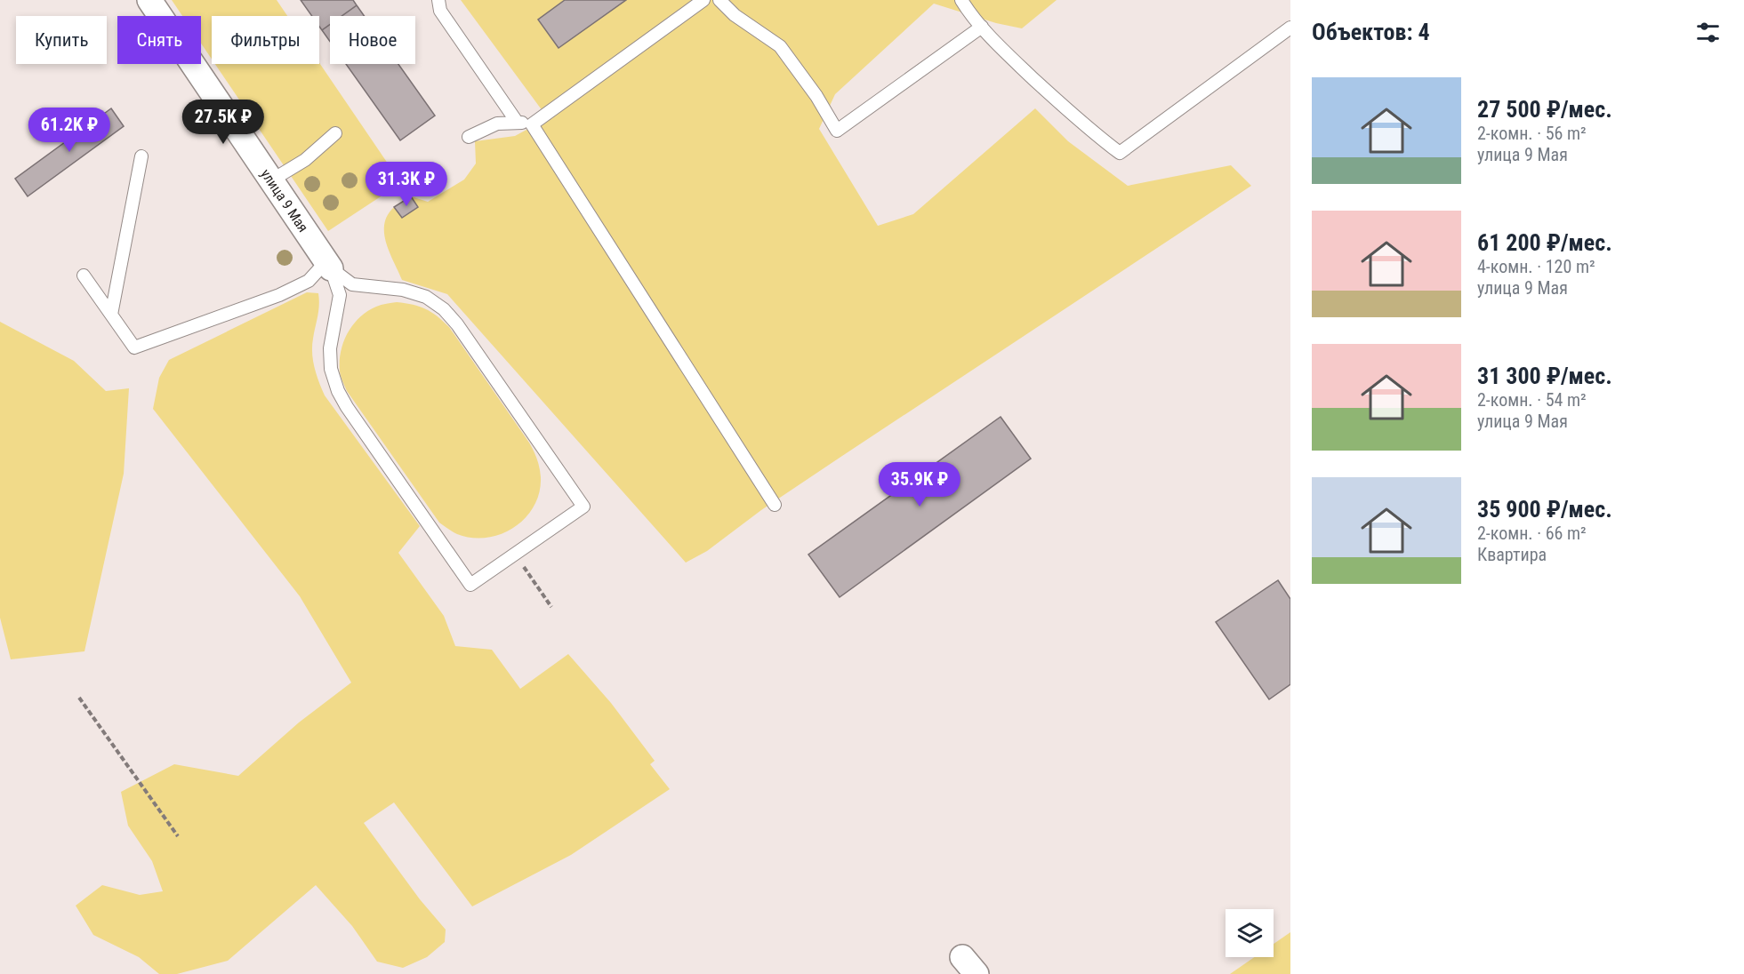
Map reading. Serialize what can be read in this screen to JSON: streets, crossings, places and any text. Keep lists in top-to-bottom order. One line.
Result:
{"streets":{"street":["улица 9 Мая"]},"page":{"heading":"Объектов: 4","chip":["Купить","Снять","Фильтры","Новое"],"list":[{"name":"27 500 ₽/мес.","note":"2-комн. · 56 m² · улица 9 Мая"},{"name":"61 200 ₽/мес.","note":"4-комн. · 120 m² · улица 9 Мая"},{"name":"31 300 ₽/мес.","note":"2-комн. · 54 m² · улица 9 Мая"},{"name":"35 900 ₽/мес.","note":"2-комн. · 66 m² · Квартира"}],"price":["27.5K ₽","61.2K ₽","31.3K ₽","35.9K ₽"]}}
